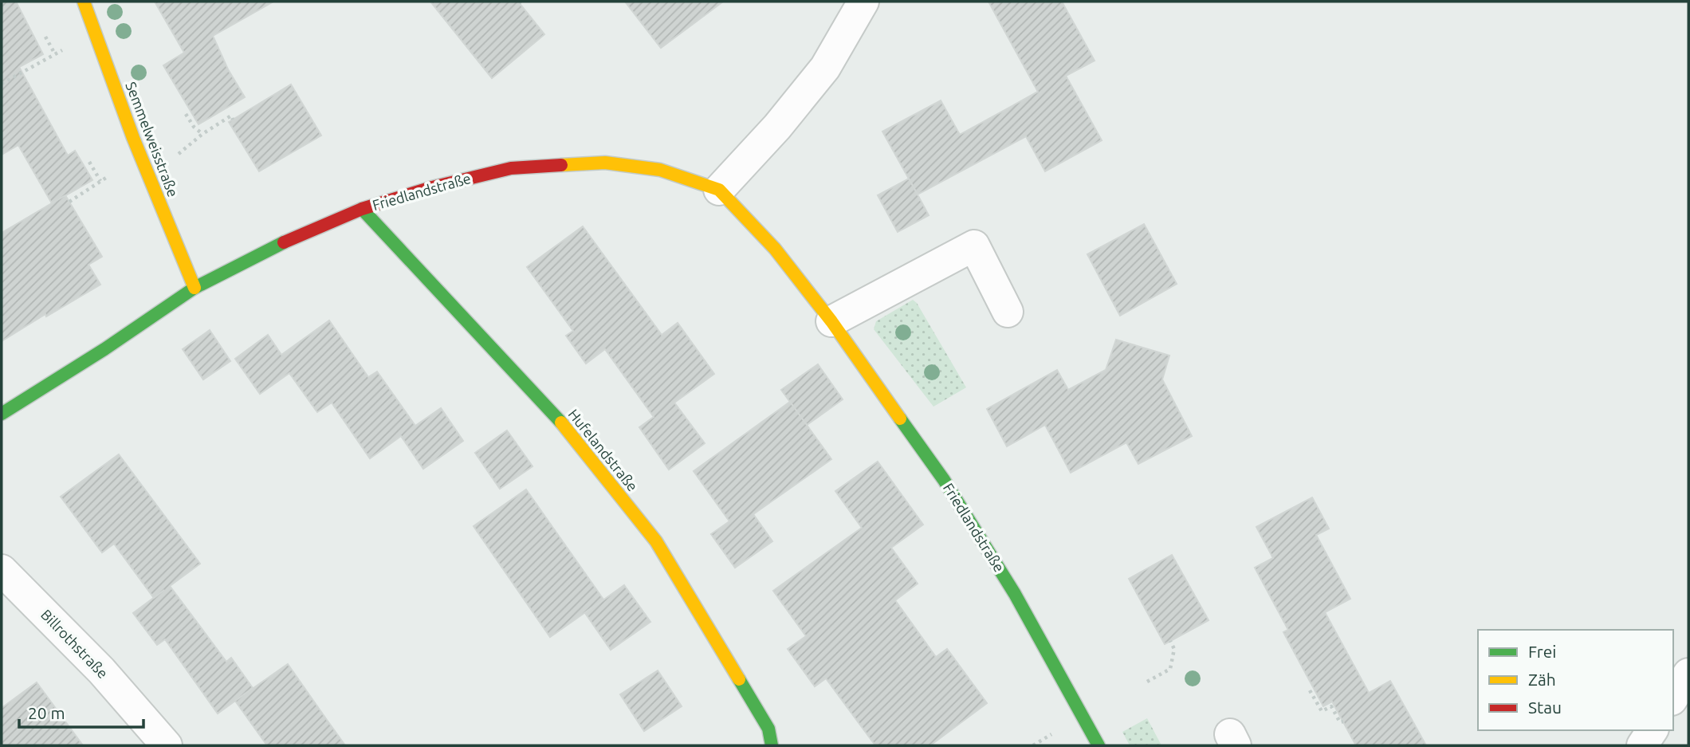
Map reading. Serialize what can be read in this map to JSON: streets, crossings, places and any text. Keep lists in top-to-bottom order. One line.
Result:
{"streets":{"street":["Semmelweisstraße","Friedlandstraße","Hufelandstraße","Billrothstraße"]},"crossings":[["Semmelweisstraße","Friedlandstraße"],["Friedlandstraße","Hufelandstraße"]],"legend":["Frei","Zäh","Stau"],"scale_bar":"20 m"}
